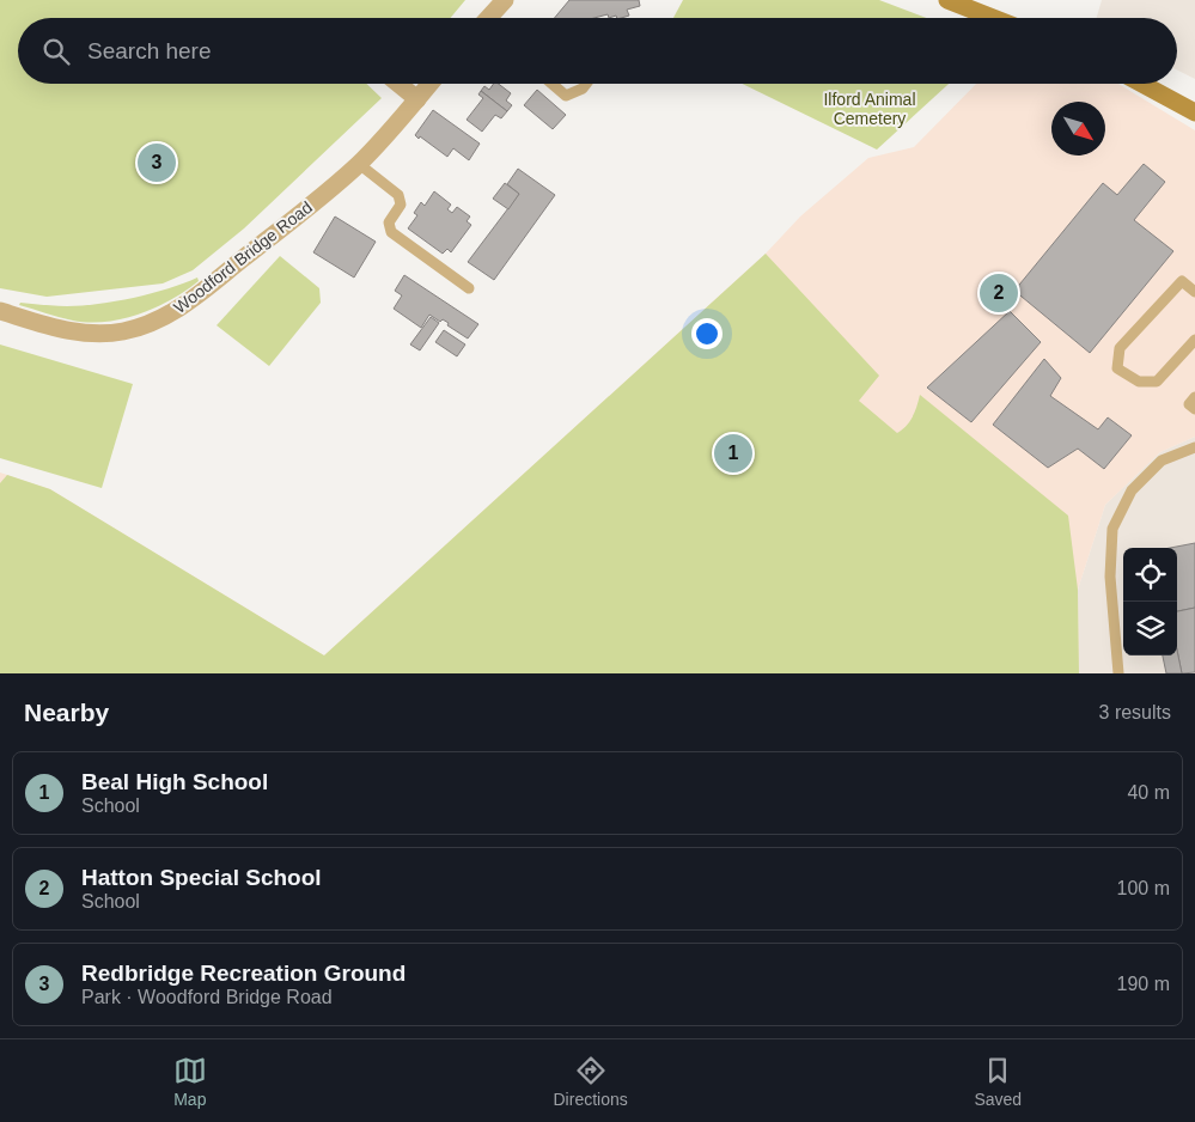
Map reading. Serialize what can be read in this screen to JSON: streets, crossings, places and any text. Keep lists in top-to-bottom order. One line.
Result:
{"streets":{"street":["Woodford Bridge Road"]},"parks":["Ilford Animal Cemetery"],"north":"bottom right","page":{"search":"Search here","pins":["3","2","1"],"heading":["Nearby","3 results"],"list":[{"mark":"1","name":"Beal High School","note":"School","value":"40 m"},{"mark":"2","name":"Hatton Special School","note":"School","value":"100 m"},{"mark":"3","name":"Redbridge Recreation Ground","note":"Park · Woodford Bridge Road","value":"190 m"}],"nav":["Map","Directions","Saved"]}}
